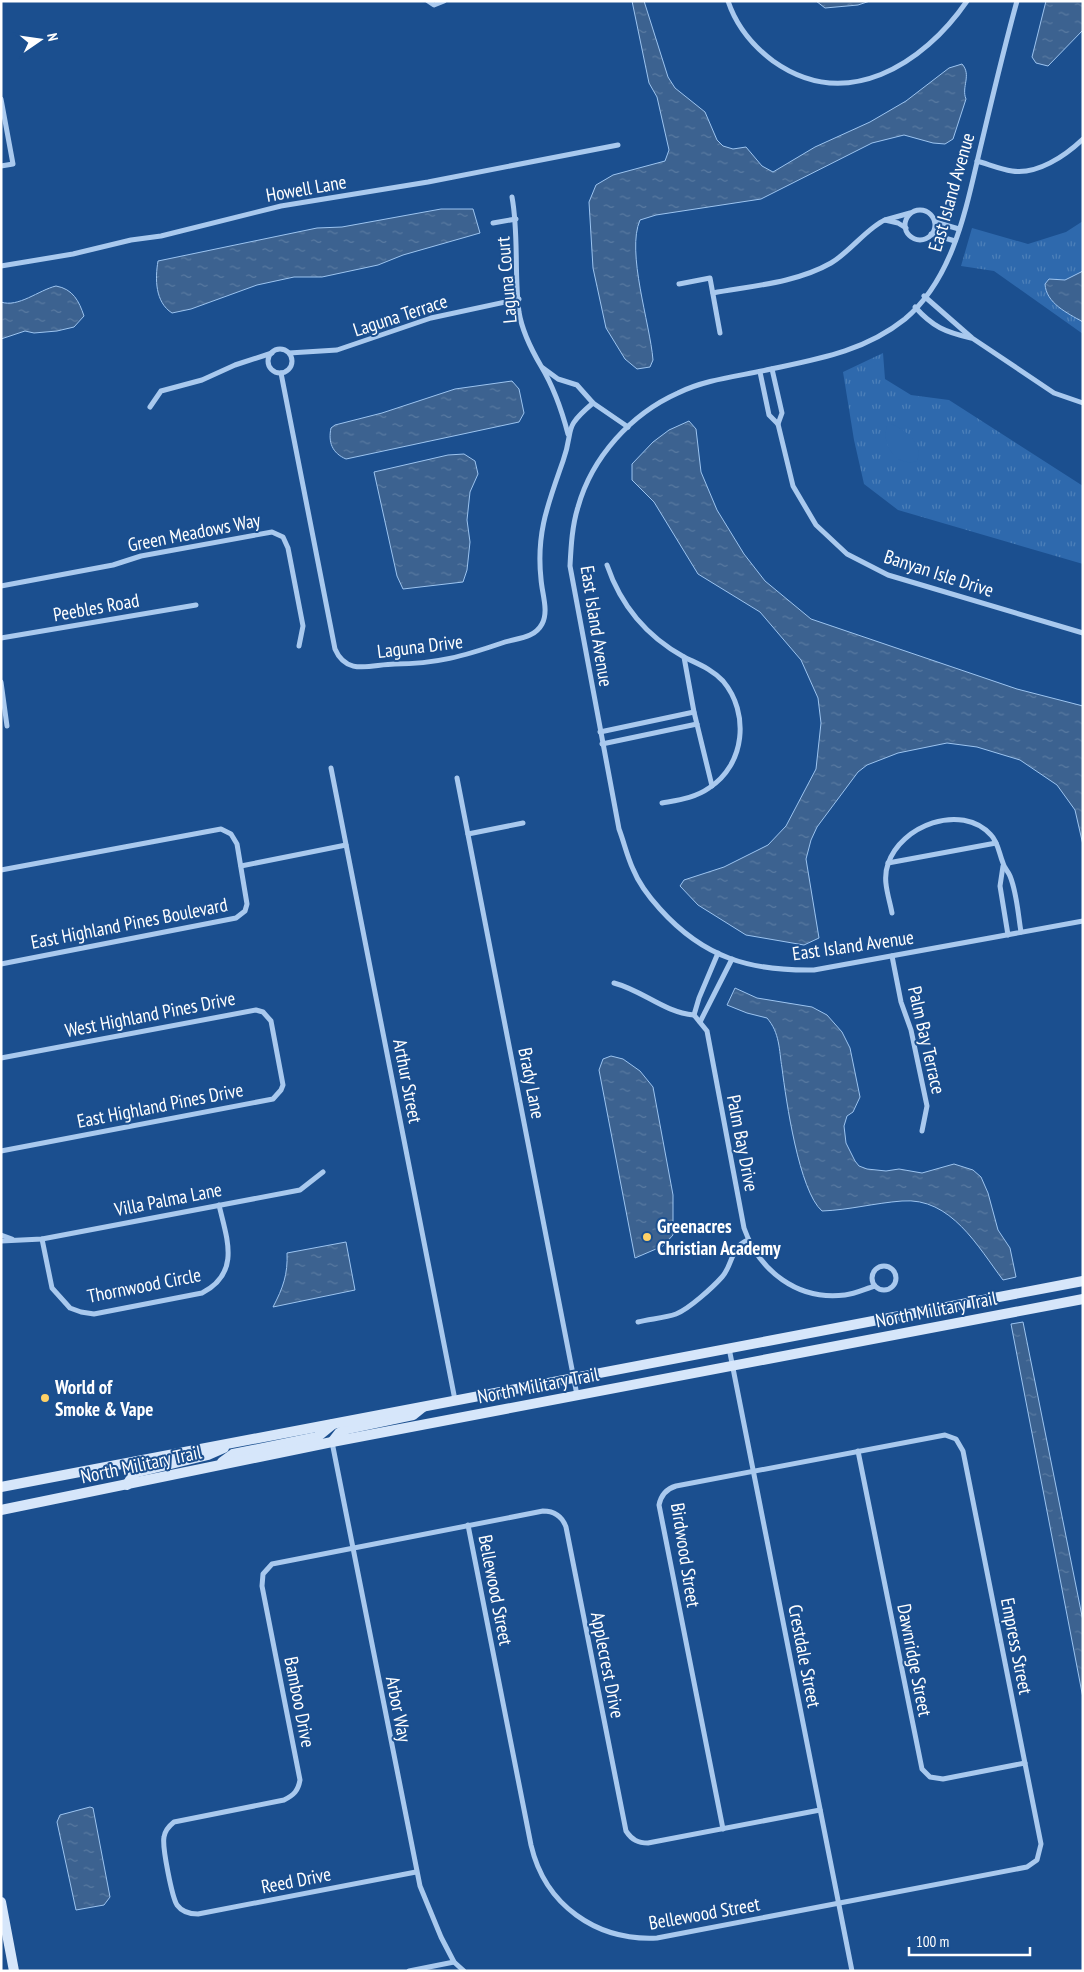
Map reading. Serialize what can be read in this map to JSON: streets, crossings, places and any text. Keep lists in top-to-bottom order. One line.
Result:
{"streets":{"main road":["North Military Trail"],"street":["Howell Lane","East Island Avenue","Laguna Court","Laguna Terrace","Green Meadows Way","Banyan Isle Drive","Peebles Road","Laguna Drive","East Highland Pines Boulevard","West Highland Pines Drive","Palm Bay Terrace","Arthur Street","Brady Lane","East Highland Pines Drive","Palm Bay Drive","Villa Palma Lane","Thornwood Circle","Birdwood Street","Bellewood Street","Empress Street","Crestdale Street","Dawnridge Street","Applecrest Drive","Bamboo Drive","Arbor Way","Reed Drive"]},"crossings":[["East Island Avenue","Banyan Isle Drive"],["East Island Avenue","Palm Bay Terrace"],["Laguna Court","Laguna Terrace"],["Laguna Court","Laguna Drive"],["Laguna Terrace","Laguna Drive"],["West Highland Pines Drive","East Highland Pines Drive"],["Arthur Street","North Military Trail"],["Brady Lane","North Military Trail"],["Villa Palma Lane","Thornwood Circle"],["North Military Trail","Crestdale Street"],["North Military Trail","Arbor Way"],["Birdwood Street","Empress Street"],["Birdwood Street","Crestdale Street"],["Birdwood Street","Dawnridge Street"],["Birdwood Street","Applecrest Drive"],["Bellewood Street","Empress Street"],["Bellewood Street","Crestdale Street"],["Bellewood Street","Applecrest Drive"],["Empress Street","Dawnridge Street"],["Crestdale Street","Applecrest Drive"],["Applecrest Drive","Bamboo Drive"],["Applecrest Drive","Arbor Way"],["Bamboo Drive","Arbor Way"],["Bamboo Drive","Reed Drive"],["Arbor Way","Reed Drive"]],"places":["Greenacres Christian Academy","World of Smoke & Vape"],"scale_bar":"100 m","north":"right"}
